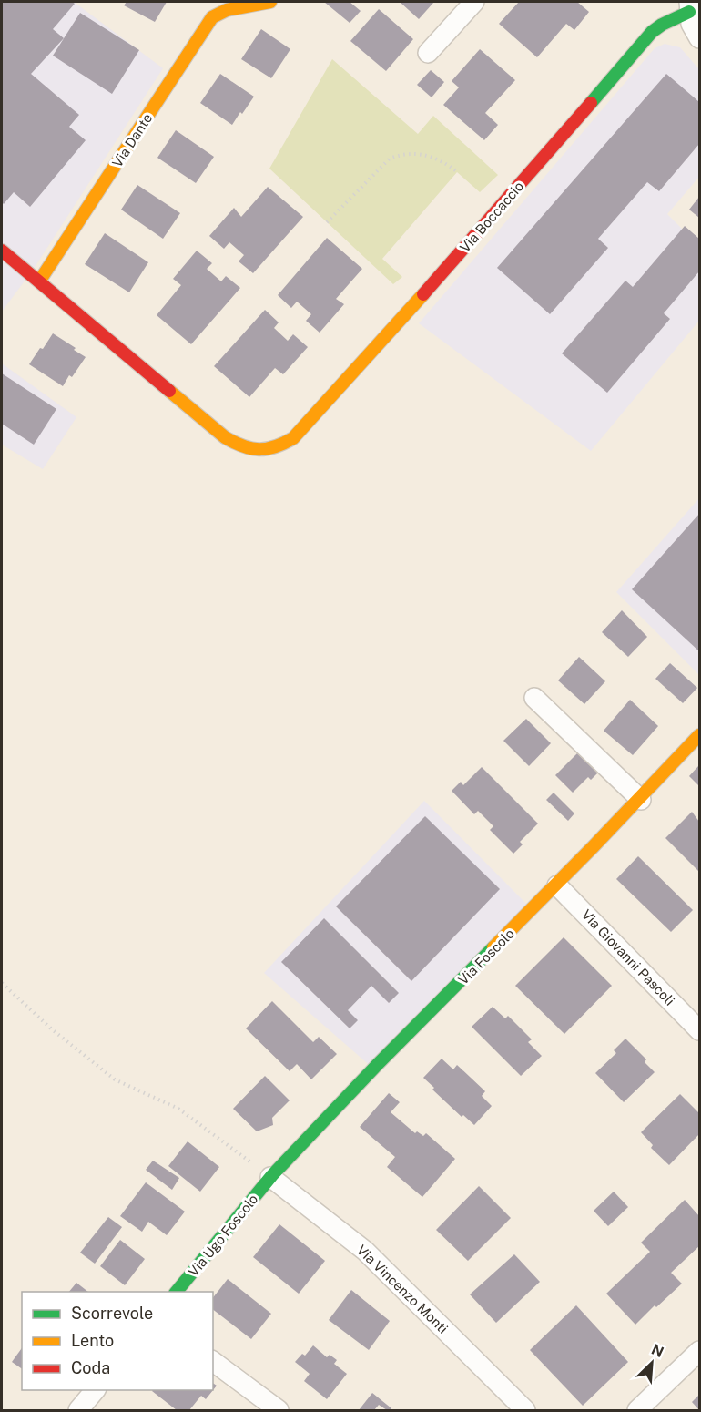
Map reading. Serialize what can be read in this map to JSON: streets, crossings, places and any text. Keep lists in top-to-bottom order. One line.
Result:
{"streets":{"street":["Via Dante","Via Boccaccio","Via Foscolo","Via Giovanni Pascoli","Via Ugo Foscolo","Via Vincenzo Monti"]},"crossings":[["Via Dante","Via Boccaccio"],["Via Foscolo","Via Giovanni Pascoli"],["Via Foscolo","Via Ugo Foscolo"],["Via Foscolo","Via Vincenzo Monti"],["Via Ugo Foscolo","Via Vincenzo Monti"]],"legend":["Scorrevole","Lento","Coda"],"north":"top right"}
